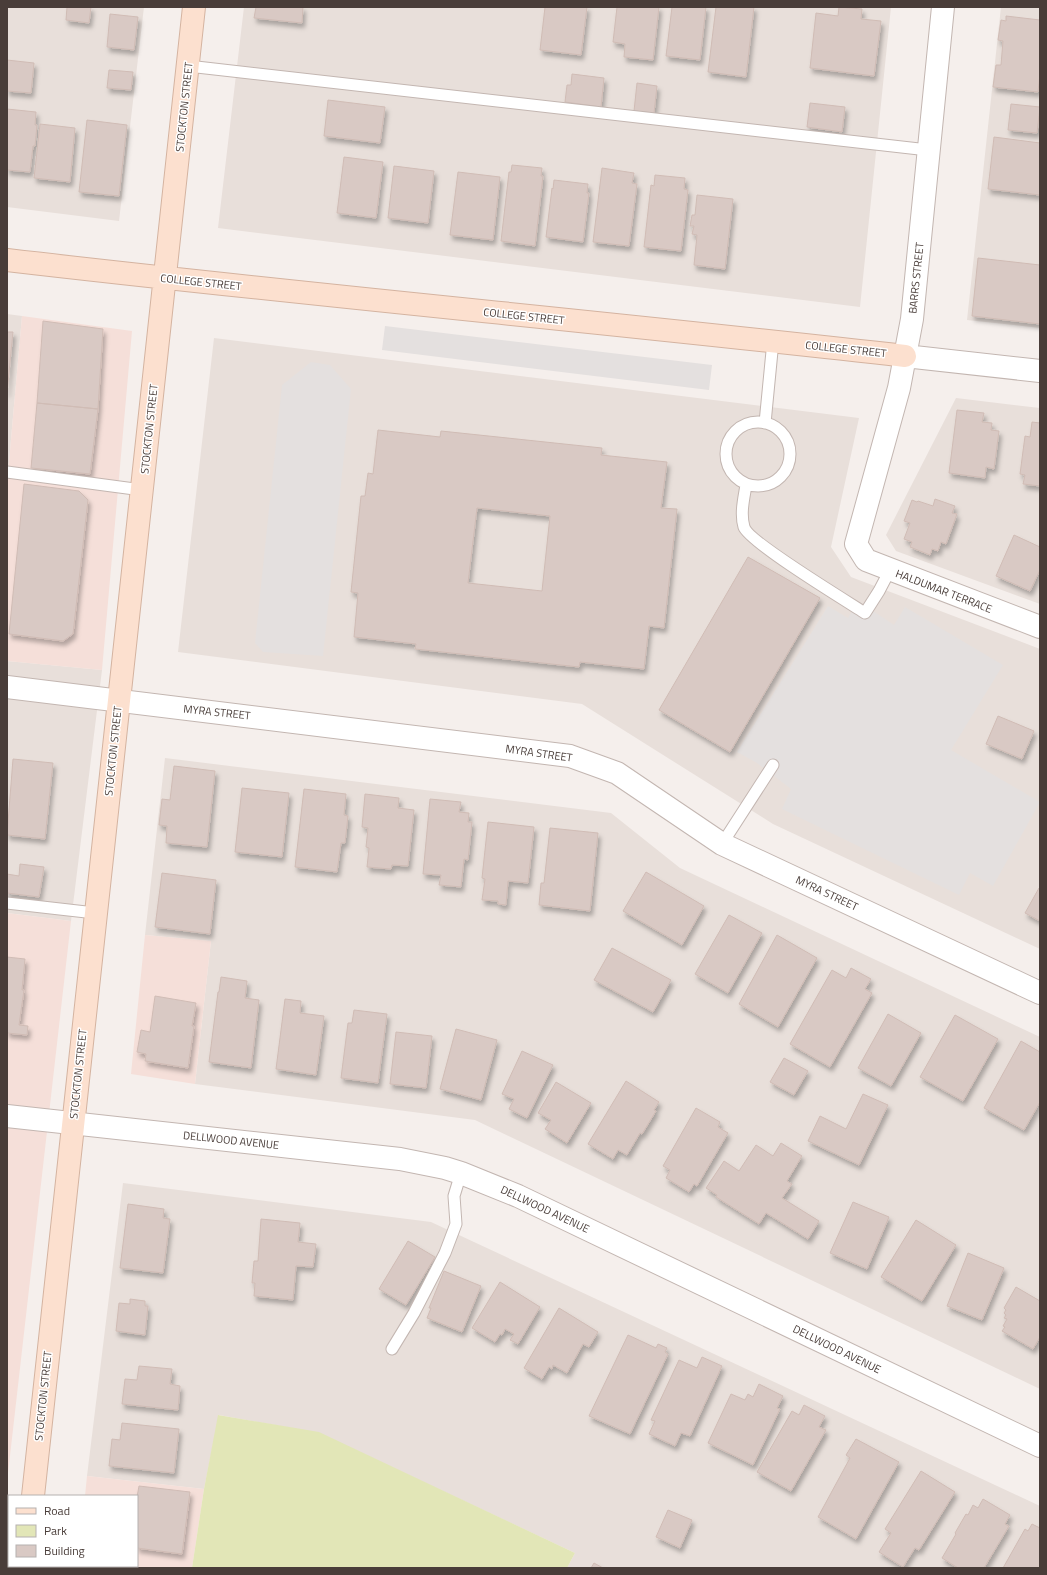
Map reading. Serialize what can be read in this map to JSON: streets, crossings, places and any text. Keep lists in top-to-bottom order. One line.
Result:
{"streets":{"main road":["STOCKTON STREET","COLLEGE STREET"],"street":["BARRS STREET","HALDUMAR TERRACE","MYRA STREET","DELLWOOD AVENUE"]},"crossings":[["STOCKTON STREET","COLLEGE STREET"],["STOCKTON STREET","MYRA STREET"],["STOCKTON STREET","DELLWOOD AVENUE"],["BARRS STREET","COLLEGE STREET"],["BARRS STREET","HALDUMAR TERRACE"]],"legend":["Road","Park","Building"]}
